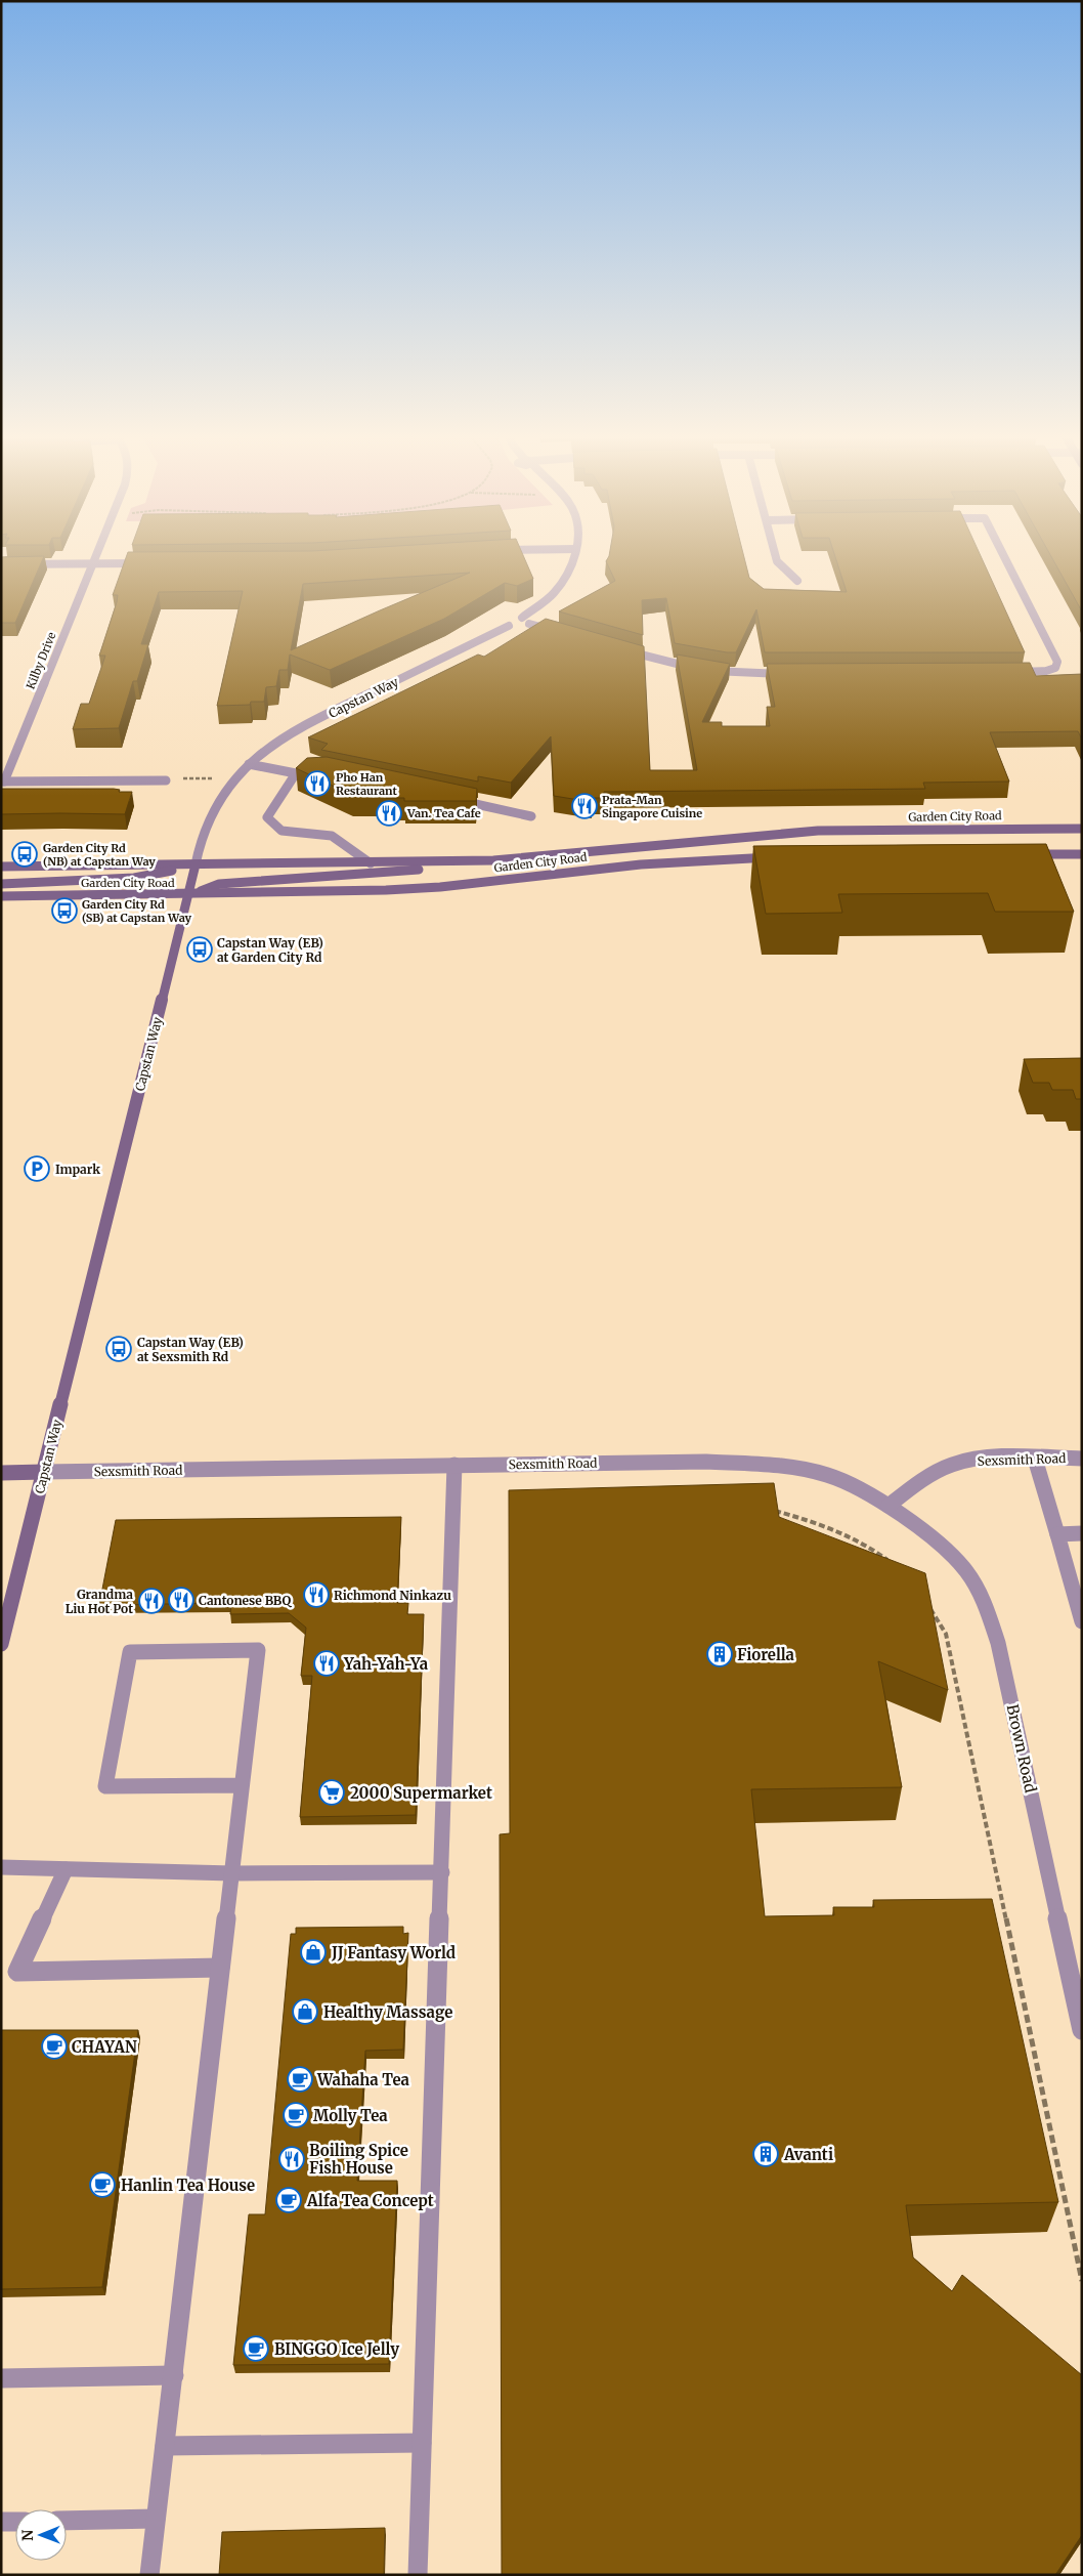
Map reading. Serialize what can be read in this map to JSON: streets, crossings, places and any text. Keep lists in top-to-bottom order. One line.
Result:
{"streets":{"main road":["Capstan Way","Garden City Road","Sexsmith Road"],"street":["Kilby Drive","Brown Road"]},"crossings":[["Capstan Way","Garden City Road"],["Capstan Way","Sexsmith Road"],["Sexsmith Road","Brown Road"]],"places":{"restaurant":["Pho Han Restaurant","Prata-Man Singapore Cuisine","Van. Tea Cafe","Richmond Ninkazu","Cantonese BBQ","Grandma Liu Hot Pot","Yah-Yah-Ya","Boiling Spice Fish House"],"bus stop":["Garden City Rd (NB) at Capstan Way","Garden City Rd (SB) at Capstan Way","Capstan Way (EB) at Garden City Rd","Capstan Way (EB) at Sexsmith Rd"],"parking":["Impark"],"building":["Fiorella","Avanti"],"supermarket":["2000 Supermarket"],"shop":["JJ Fantasy World","Healthy Massage"],"cafe":["CHAYAN","Wahaha Tea","Molly Tea","Hanlin Tea House","Alfa Tea Concept","BINGGO Ice Jelly"]},"north":"left"}
